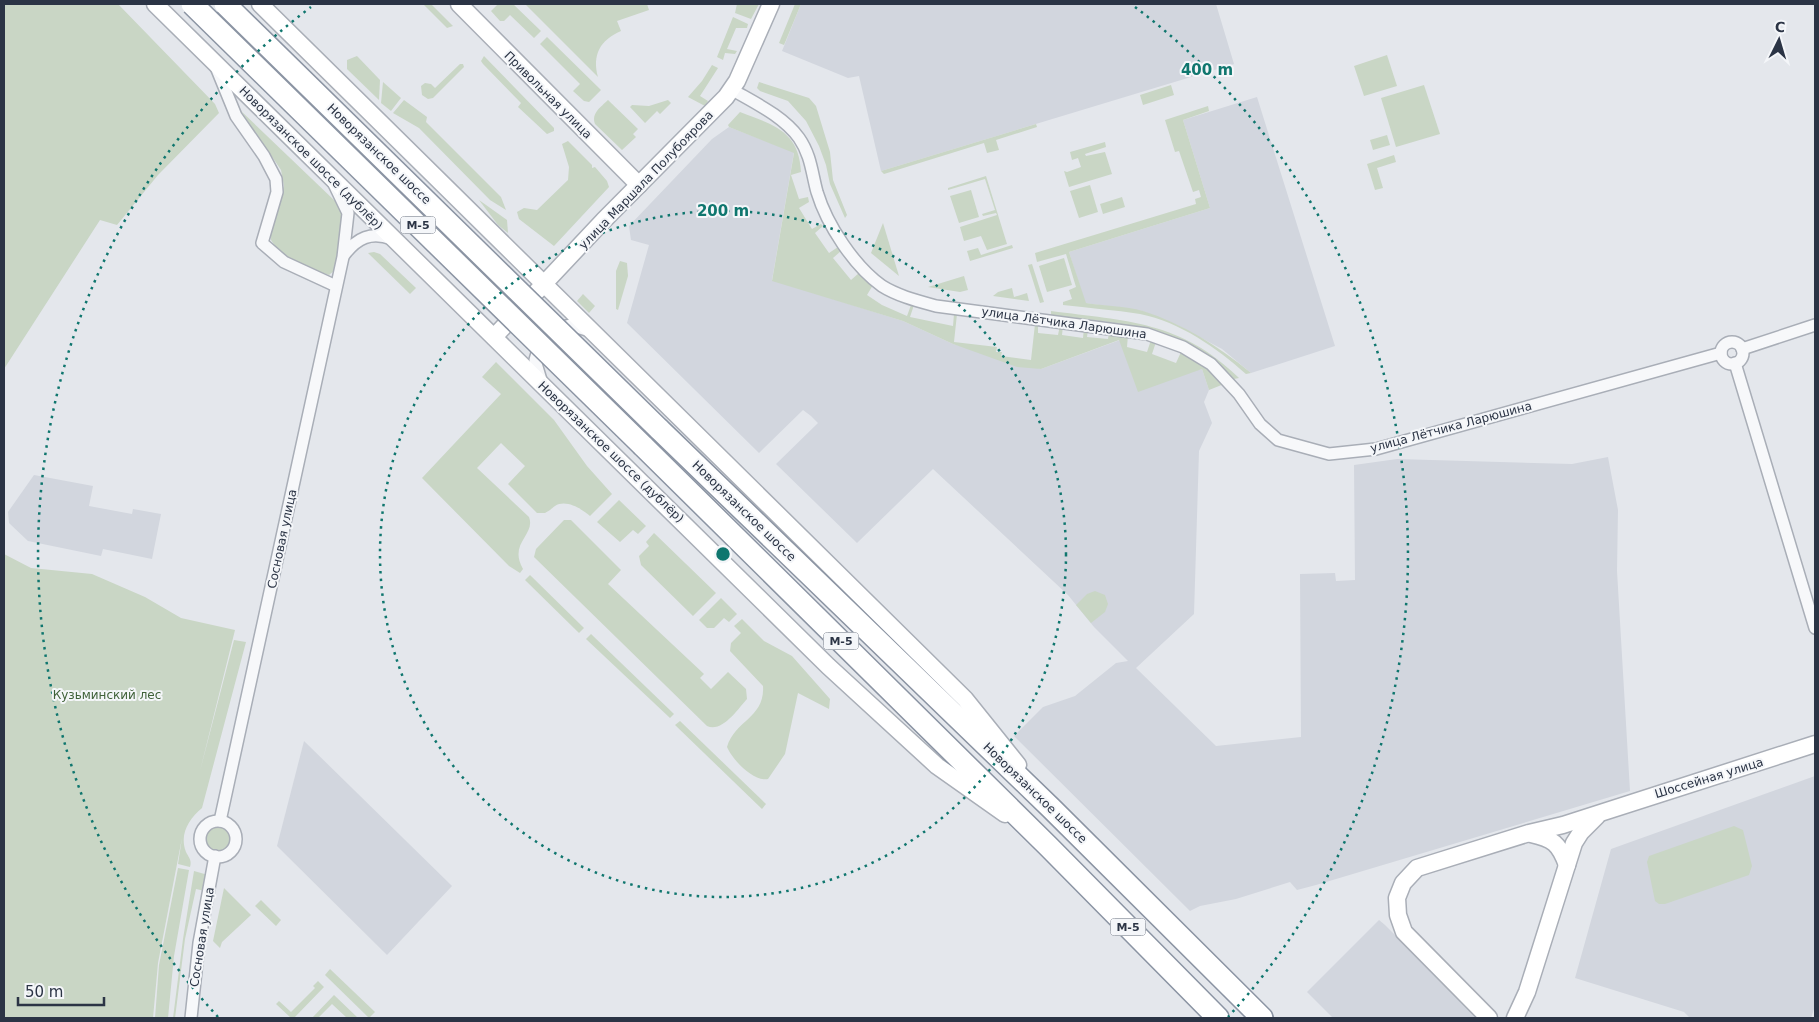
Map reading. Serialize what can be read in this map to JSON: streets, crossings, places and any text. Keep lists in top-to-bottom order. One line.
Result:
{"streets":{"highway":["Новорязанское шоссе","М-5"],"main road":["Привольная улица","Новорязанское шоссе (дублёр)","улица Маршала Полубоярова","Шоссейная улица"],"street":["улица Лётчика Ларюшина","Сосновая улица"]},"crossings":[["Привольная улица","улица Маршала Полубоярова"],["Новорязанское шоссе","Новорязанское шоссе (дублёр)"],["Новорязанское шоссе (дублёр)","улица Маршала Полубоярова"],["Новорязанское шоссе (дублёр)","Сосновая улица"],["улица Маршала Полубоярова","улица Лётчика Ларюшина"]],"parks":["Кузьминский лес"],"scale_bar":"50 m","north":"top","rings":["400 m","200 m"]}
